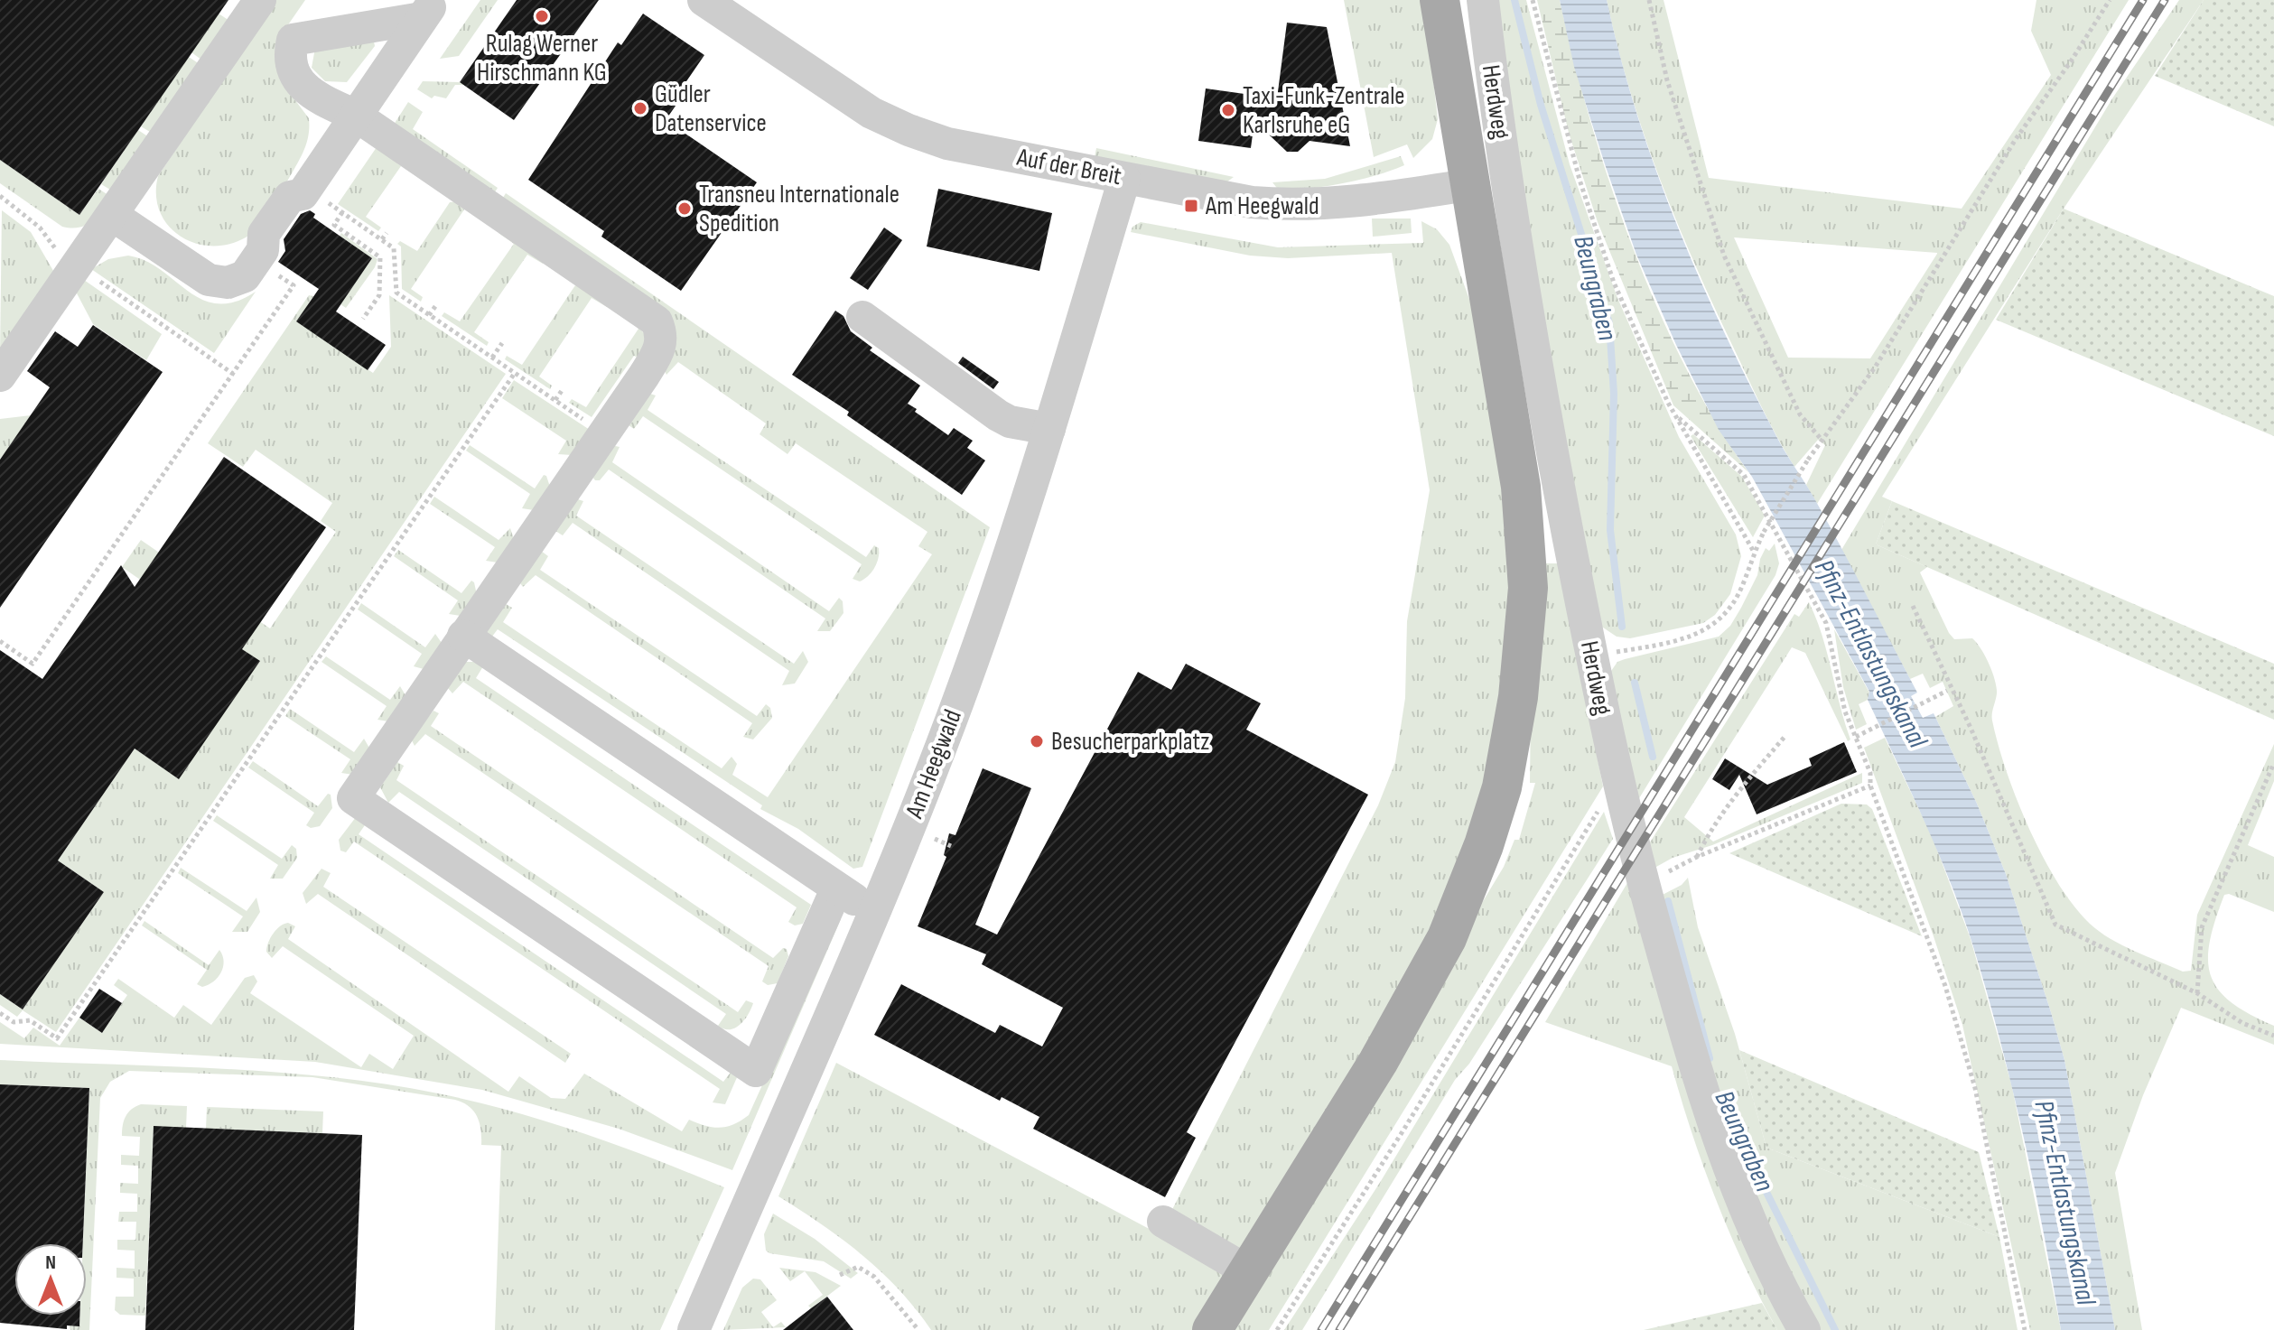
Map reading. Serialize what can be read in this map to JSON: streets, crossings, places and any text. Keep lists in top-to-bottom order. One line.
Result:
{"streets":{"street":["Herdweg","Auf der Breit","Am Heegwald"]},"crossings":[["Auf der Breit","Am Heegwald"]],"water":["Beungraben","Pfinz-Entlastungskanal"],"places":{"other":["Rulag Werner Hirschmann KG","Güdler Datenservice","Taxi-Funk-Zentrale Karlsruhe eG","Transneu Internationale Spedition","Besucherparkplatz"],"transit":["Am Heegwald"]},"north":"top"}
